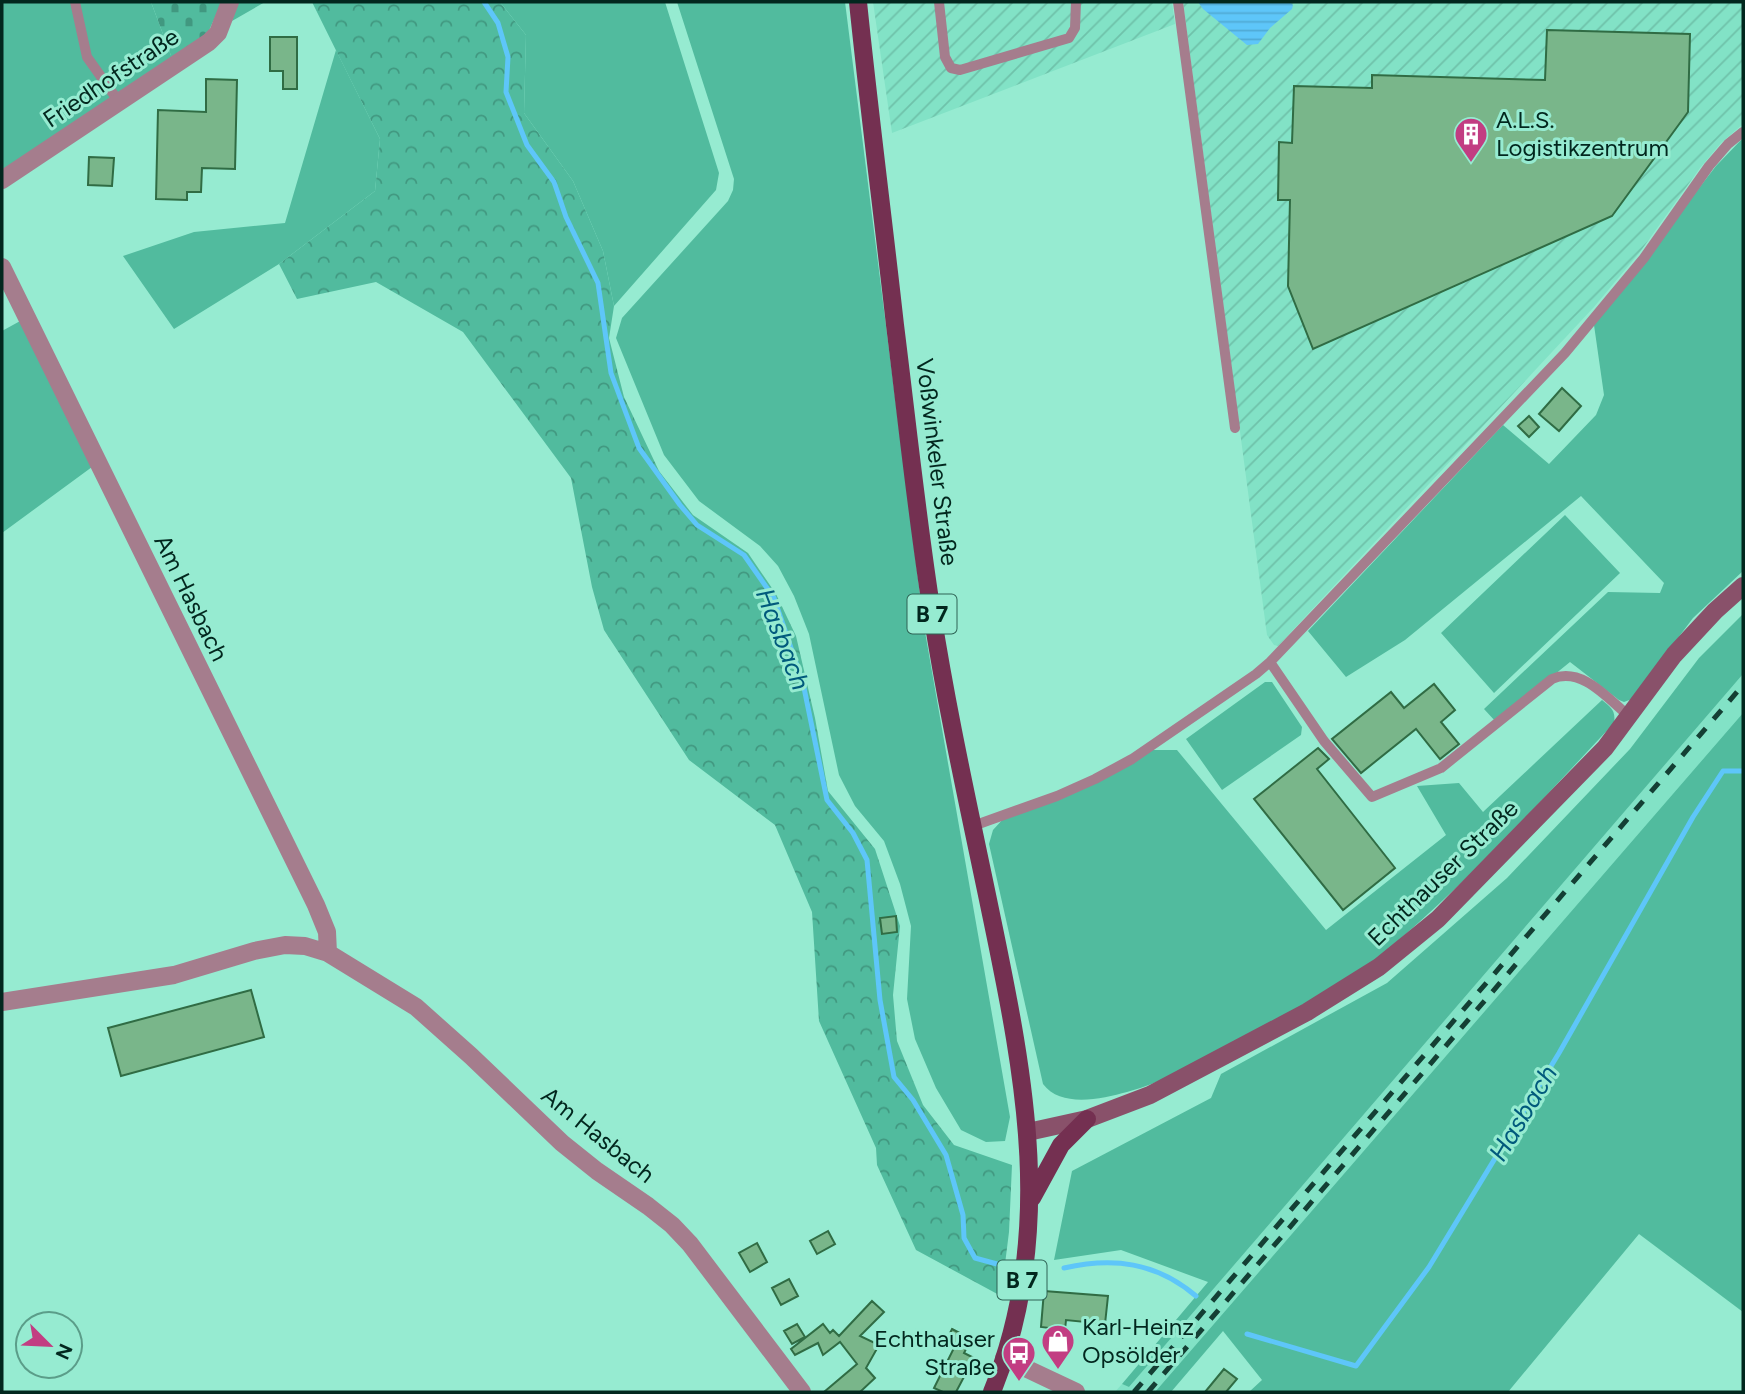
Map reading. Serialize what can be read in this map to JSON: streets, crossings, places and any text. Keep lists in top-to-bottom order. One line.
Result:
{"streets":{"main road":["Voßwinkeler Straße","B 7","Echthauser Straße"],"street":["Friedhofstraße","Am Hasbach"]},"crossings":[["Voßwinkeler Straße","B 7"],["Voßwinkeler Straße","Echthauser Straße"],["B 7","Echthauser Straße"]],"water":["Hasbach"],"places":{"building":["A.L.S. Logistikzentrum"],"shop":["Karl-Heinz Opsölder"],"bus stop":["Echthauser Straße"]},"north":"bottom right"}
